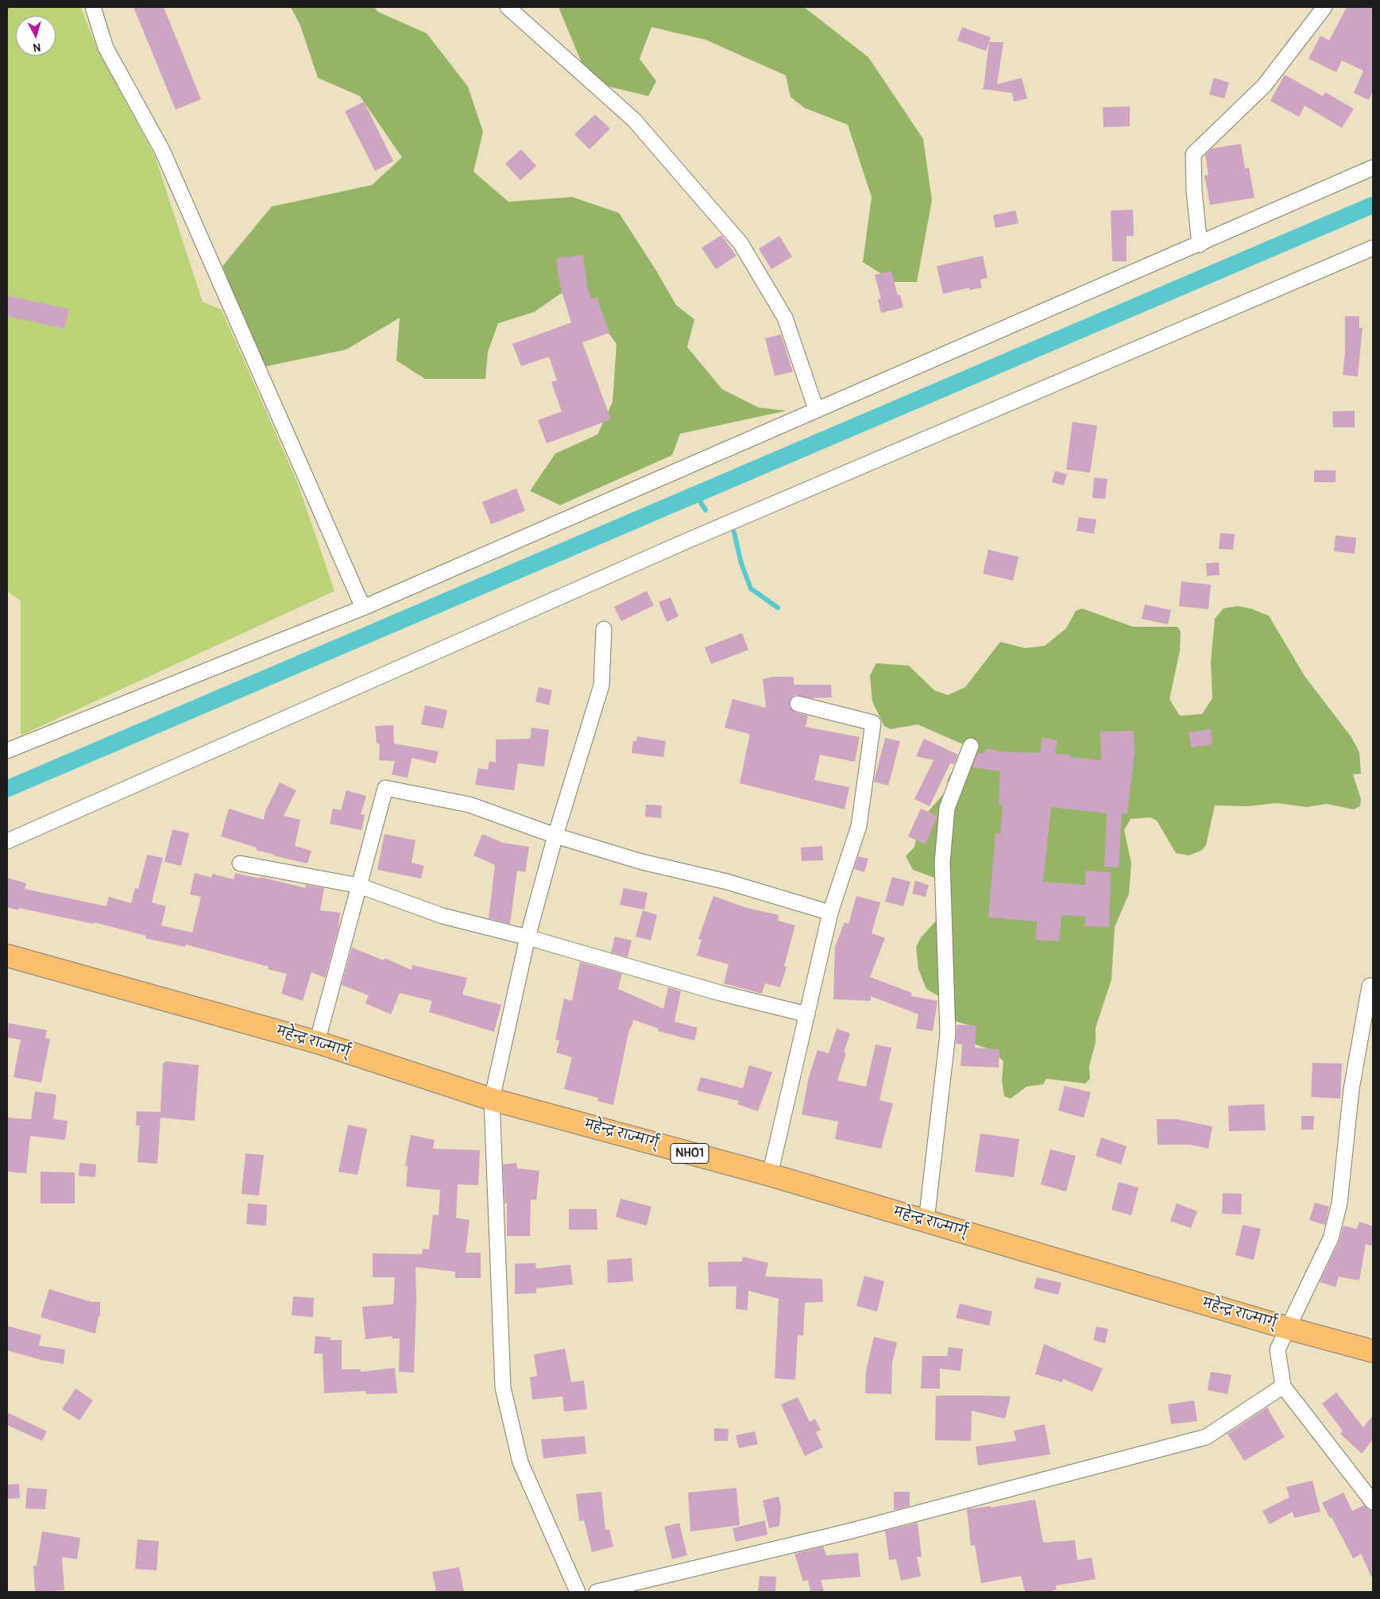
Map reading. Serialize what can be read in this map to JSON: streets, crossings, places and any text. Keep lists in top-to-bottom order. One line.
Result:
{"streets":{"highway":["महेन्द्र राज्मार्ग्","NH01"]},"north":"bottom"}
